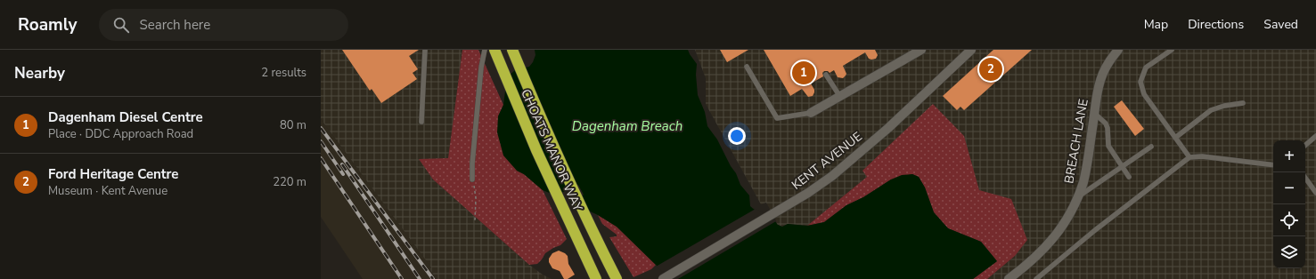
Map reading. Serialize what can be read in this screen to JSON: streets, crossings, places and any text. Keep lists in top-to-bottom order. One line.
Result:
{"streets":{"highway":["CHOATS MANOR WAY"],"street":["BREACH LANE","KENT AVENUE"]},"water":["Dagenham Breach"],"page":{"header":"Roamly","search":"Search here","nav":["Map","Directions","Saved"],"heading":["Nearby","2 results"],"pins":["2","1"],"list":[{"mark":"1","name":"Dagenham Diesel Centre","note":"Place · DDC Approach Road","value":"80 m"},{"mark":"2","name":"Ford Heritage Centre","note":"Museum · Kent Avenue","value":"220 m"}],"map_buttons":["+","−"]}}
